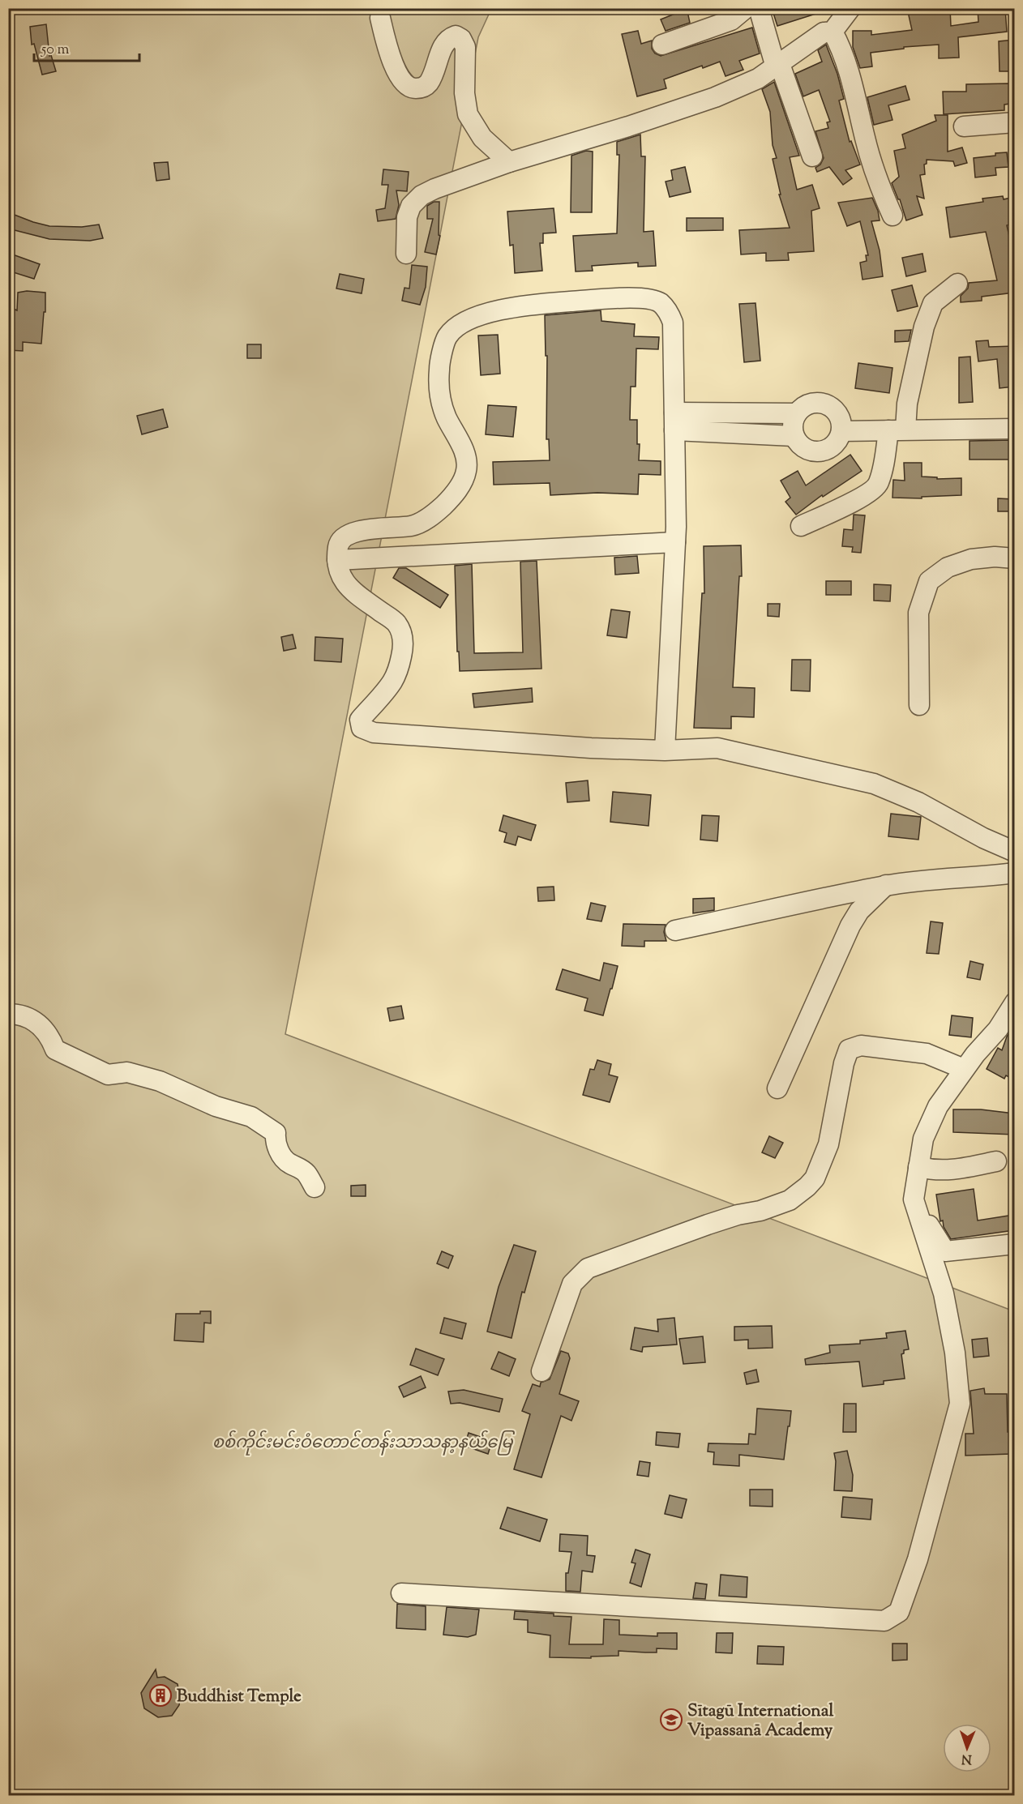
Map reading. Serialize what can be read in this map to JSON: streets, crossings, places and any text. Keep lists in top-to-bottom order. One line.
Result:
{"parks":["စစ်ကိုင်းမင်းဝံတောင်တန်းသာသနာ့နယ်မြေ"],"places":{"building":["Buddhist Temple"],"school or university":["Sītagū International Vipassanā Academy"]},"scale_bar":"50 m","north":"bottom"}
